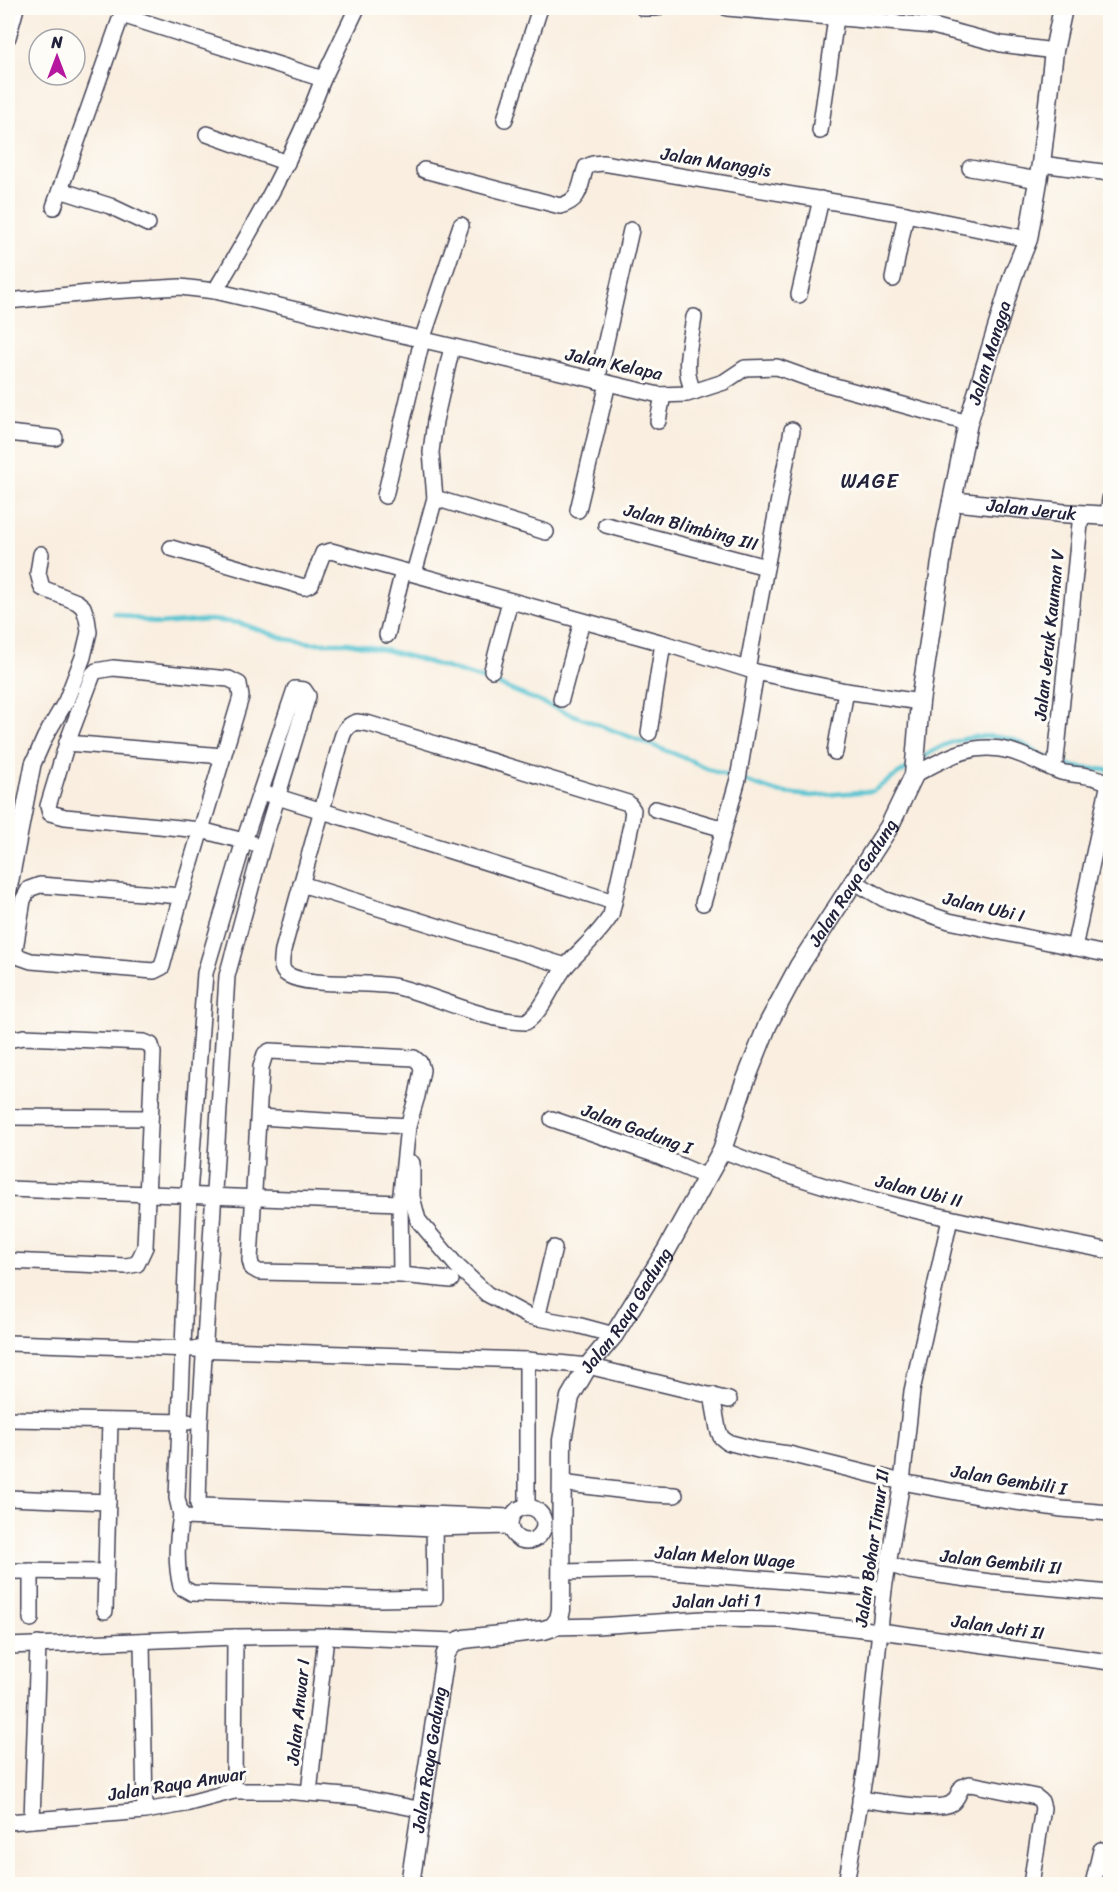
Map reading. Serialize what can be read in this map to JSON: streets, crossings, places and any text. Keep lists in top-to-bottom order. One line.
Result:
{"streets":{"street":["Jalan Manggis","Jalan Mangga","Jalan Kelapa","Jalan Jeruk","Jalan Blimbing III","Jalan Jeruk Kauman V","Jalan Raya Gadung","Jalan Ubi I","Jalan Gadung I","Jalan Ubi II","Jalan Gembili I","Jalan Bohar Timur II","Jalan Melon Wage","Jalan Gembili II","Jalan Jati 1","Jalan Jati II","Jalan Anwar I","Jalan Raya Anwar"]},"crossings":[["Jalan Manggis","Jalan Mangga"],["Jalan Mangga","Jalan Kelapa"],["Jalan Mangga","Jalan Jeruk"],["Jalan Mangga","Jalan Raya Gadung"],["Jalan Jeruk","Jalan Jeruk Kauman V"],["Jalan Raya Gadung","Jalan Ubi I"],["Jalan Raya Gadung","Jalan Gadung I"],["Jalan Raya Gadung","Jalan Ubi II"],["Jalan Raya Gadung","Jalan Melon Wage"],["Jalan Raya Gadung","Jalan Jati 1"],["Jalan Raya Gadung","Jalan Raya Anwar"],["Jalan Ubi II","Jalan Bohar Timur II"],["Jalan Gembili I","Jalan Bohar Timur II"],["Jalan Bohar Timur II","Jalan Melon Wage"],["Jalan Bohar Timur II","Jalan Gembili II"],["Jalan Bohar Timur II","Jalan Jati 1"],["Jalan Bohar Timur II","Jalan Jati II"],["Jalan Jati 1","Jalan Jati II"],["Jalan Anwar I","Jalan Raya Anwar"]],"districts":["WAGE"],"north":"top"}
